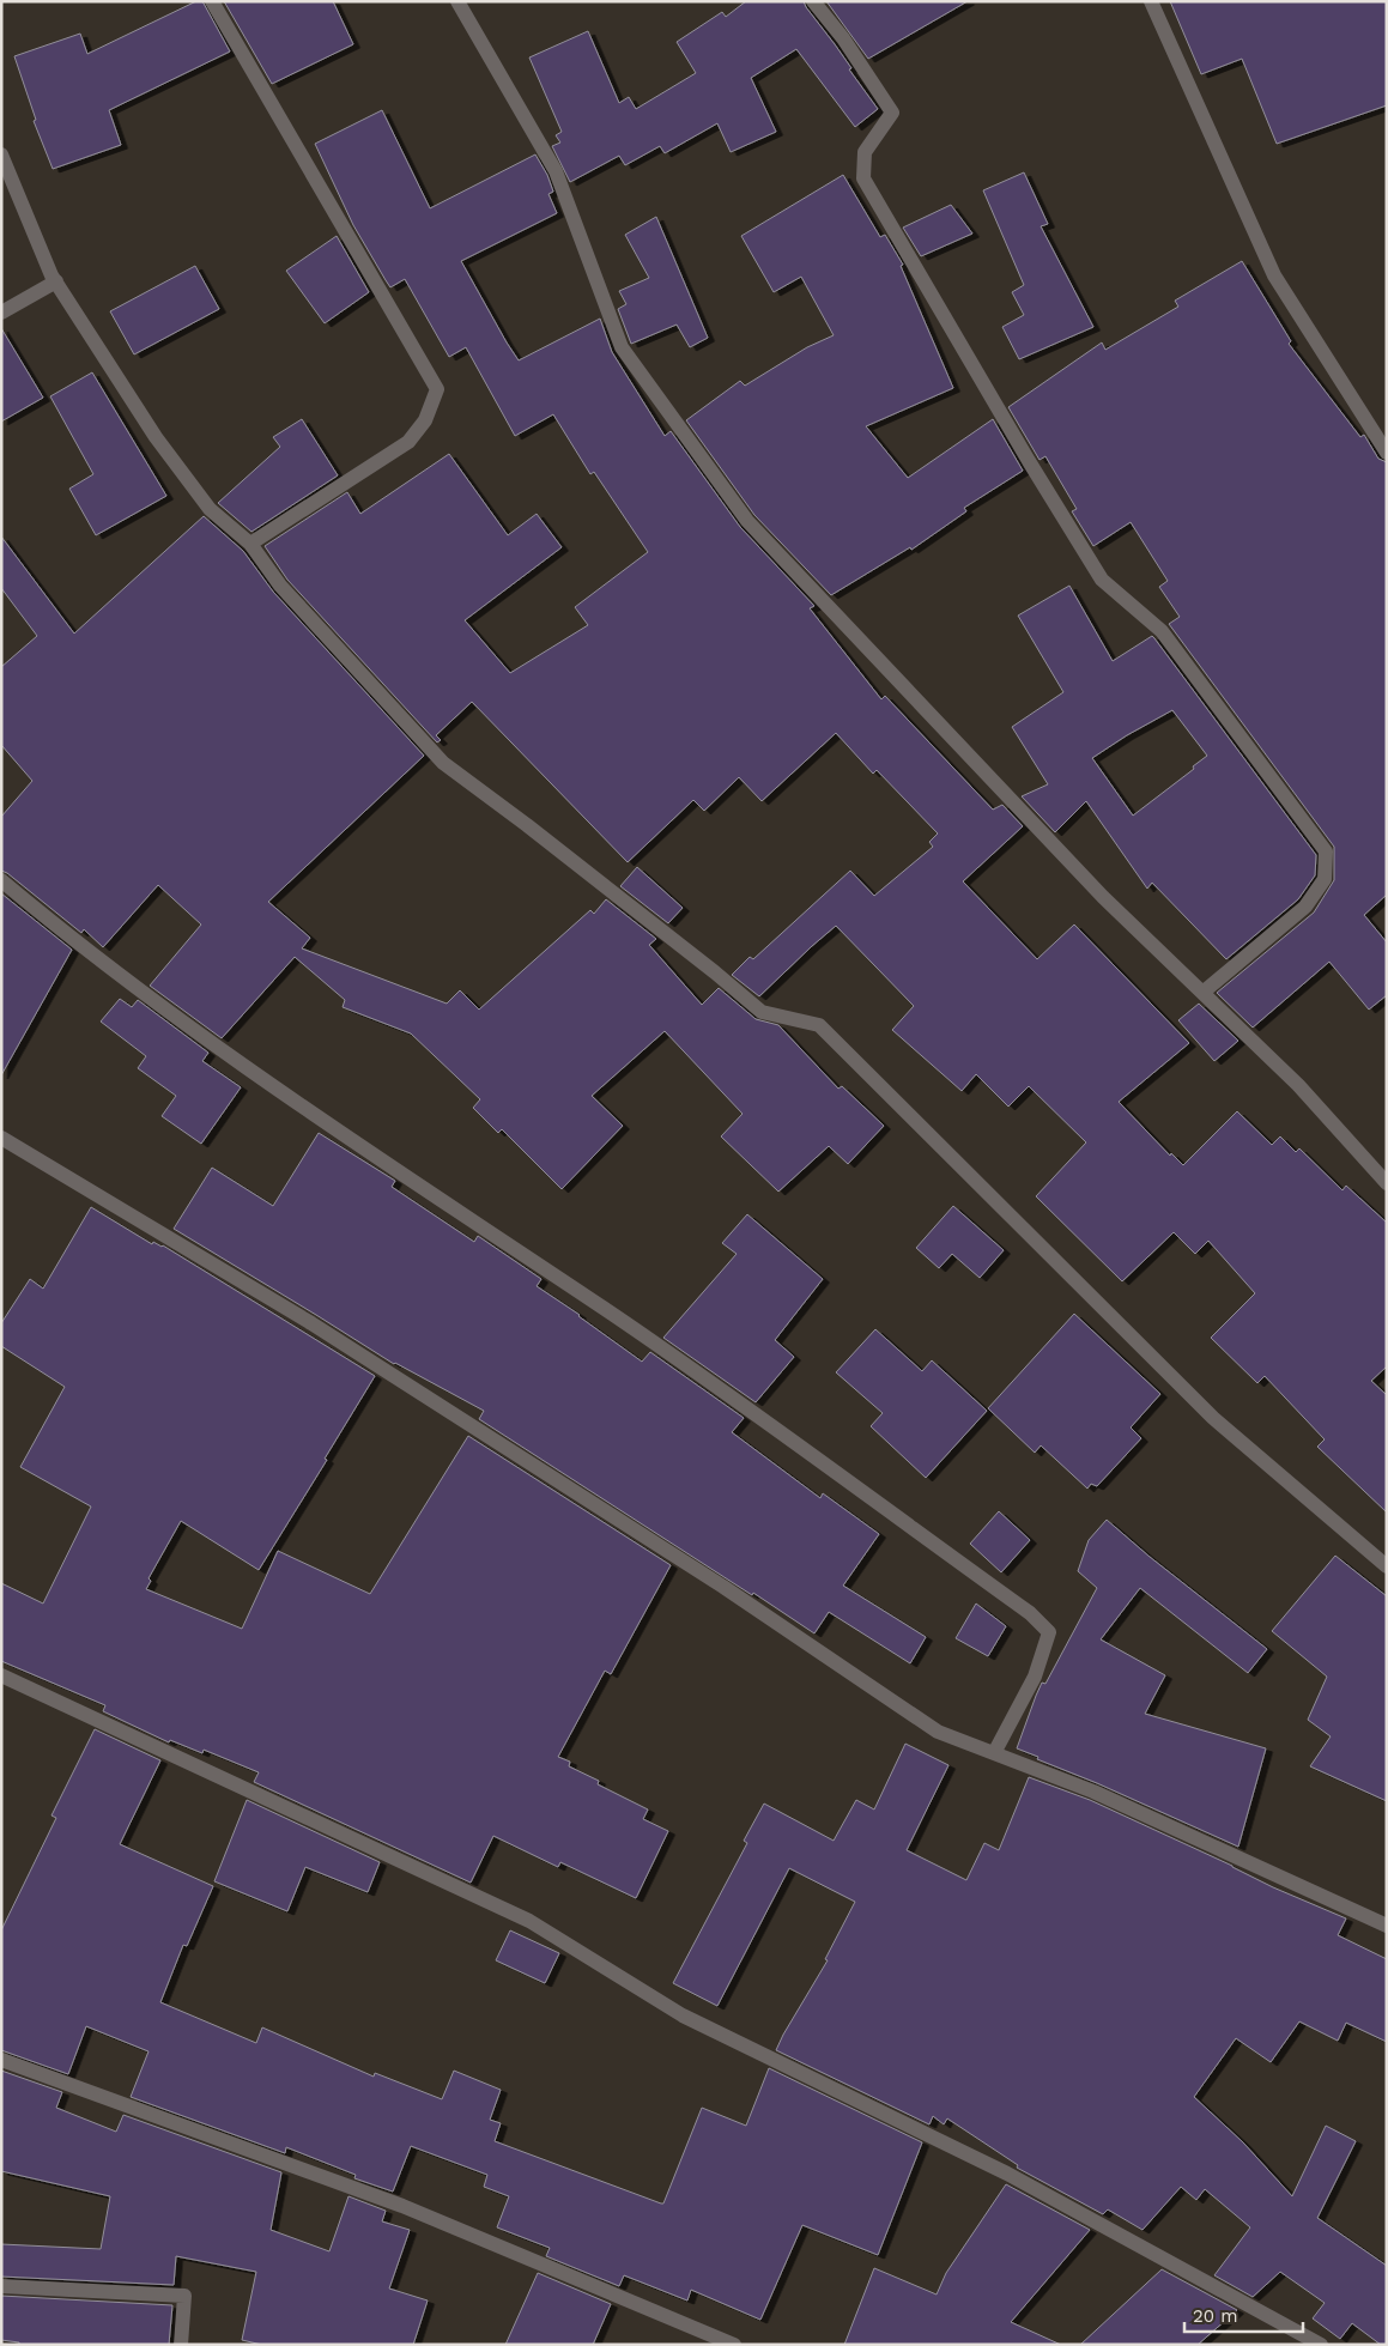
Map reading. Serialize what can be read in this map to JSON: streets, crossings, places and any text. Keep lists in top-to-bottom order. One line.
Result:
{"scale_bar":"20 m"}
